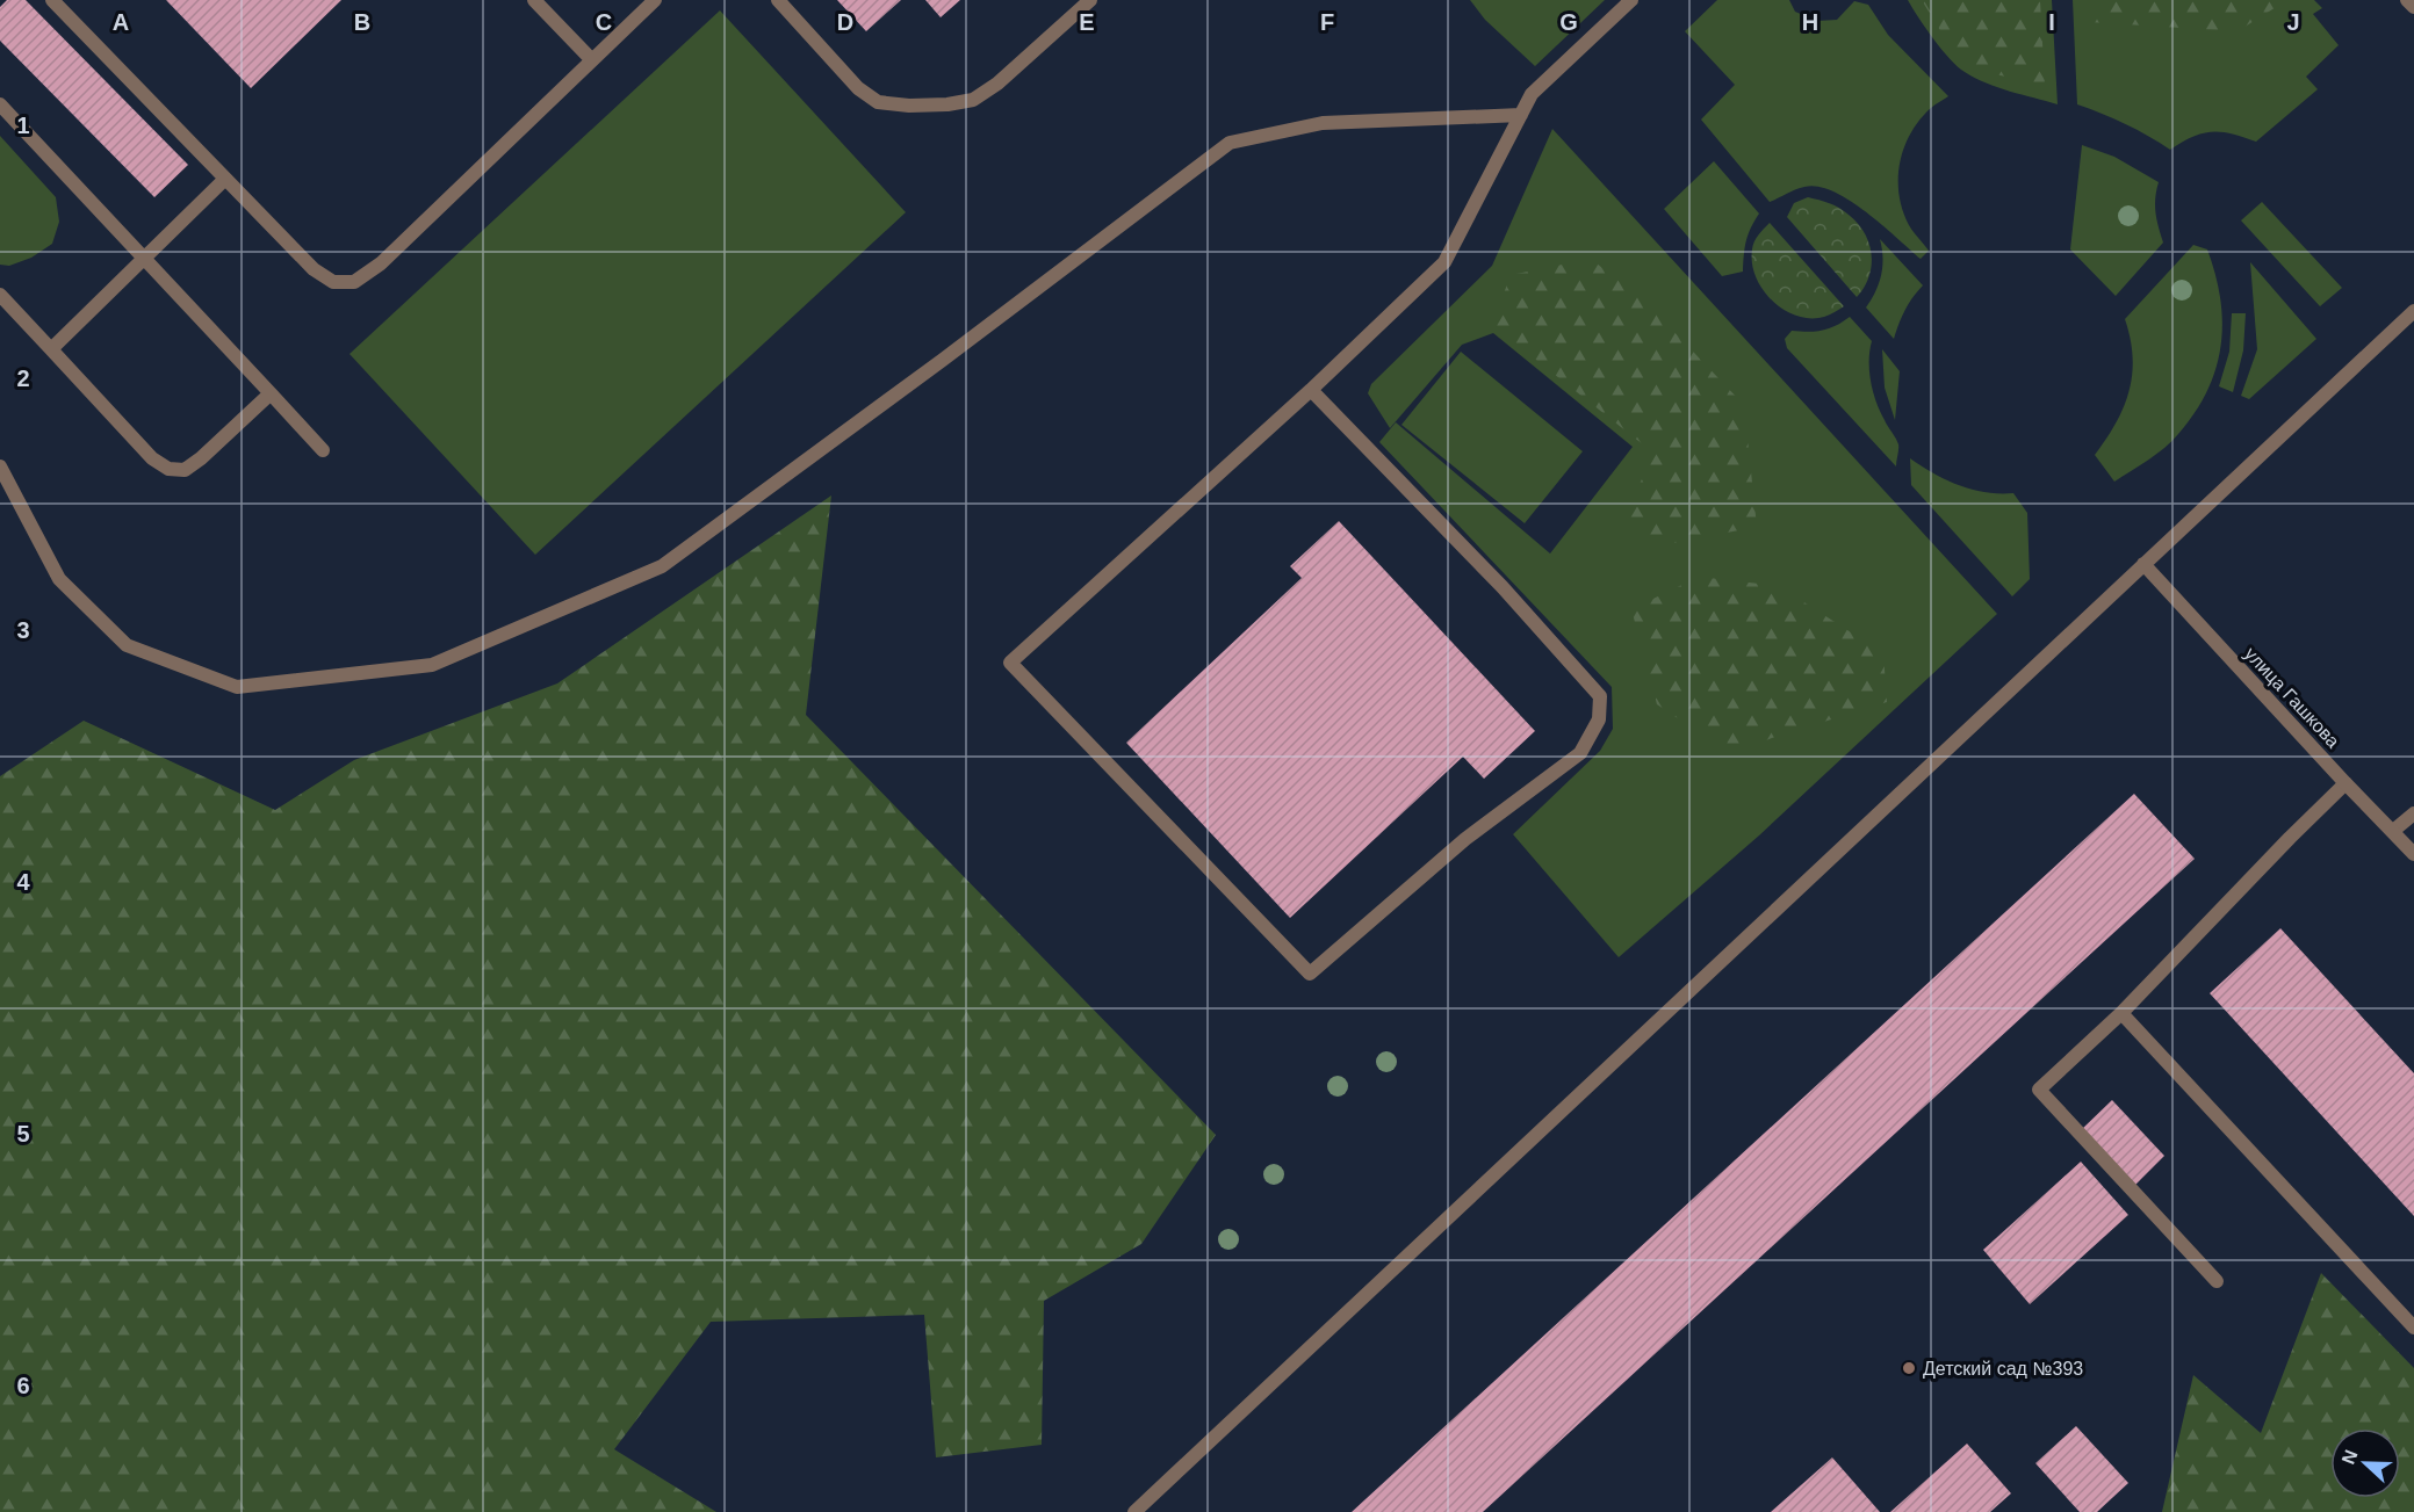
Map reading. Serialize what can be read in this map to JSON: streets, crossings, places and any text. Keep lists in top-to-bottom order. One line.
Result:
{"streets":{"street":["улица Гашкова"]},"places":["Детский сад №393"],"north":"left","grid":{"columns":["A","B","C","D","E","F","G","H","I","J"],"rows":["1","2","3","4","5","6"]}}
